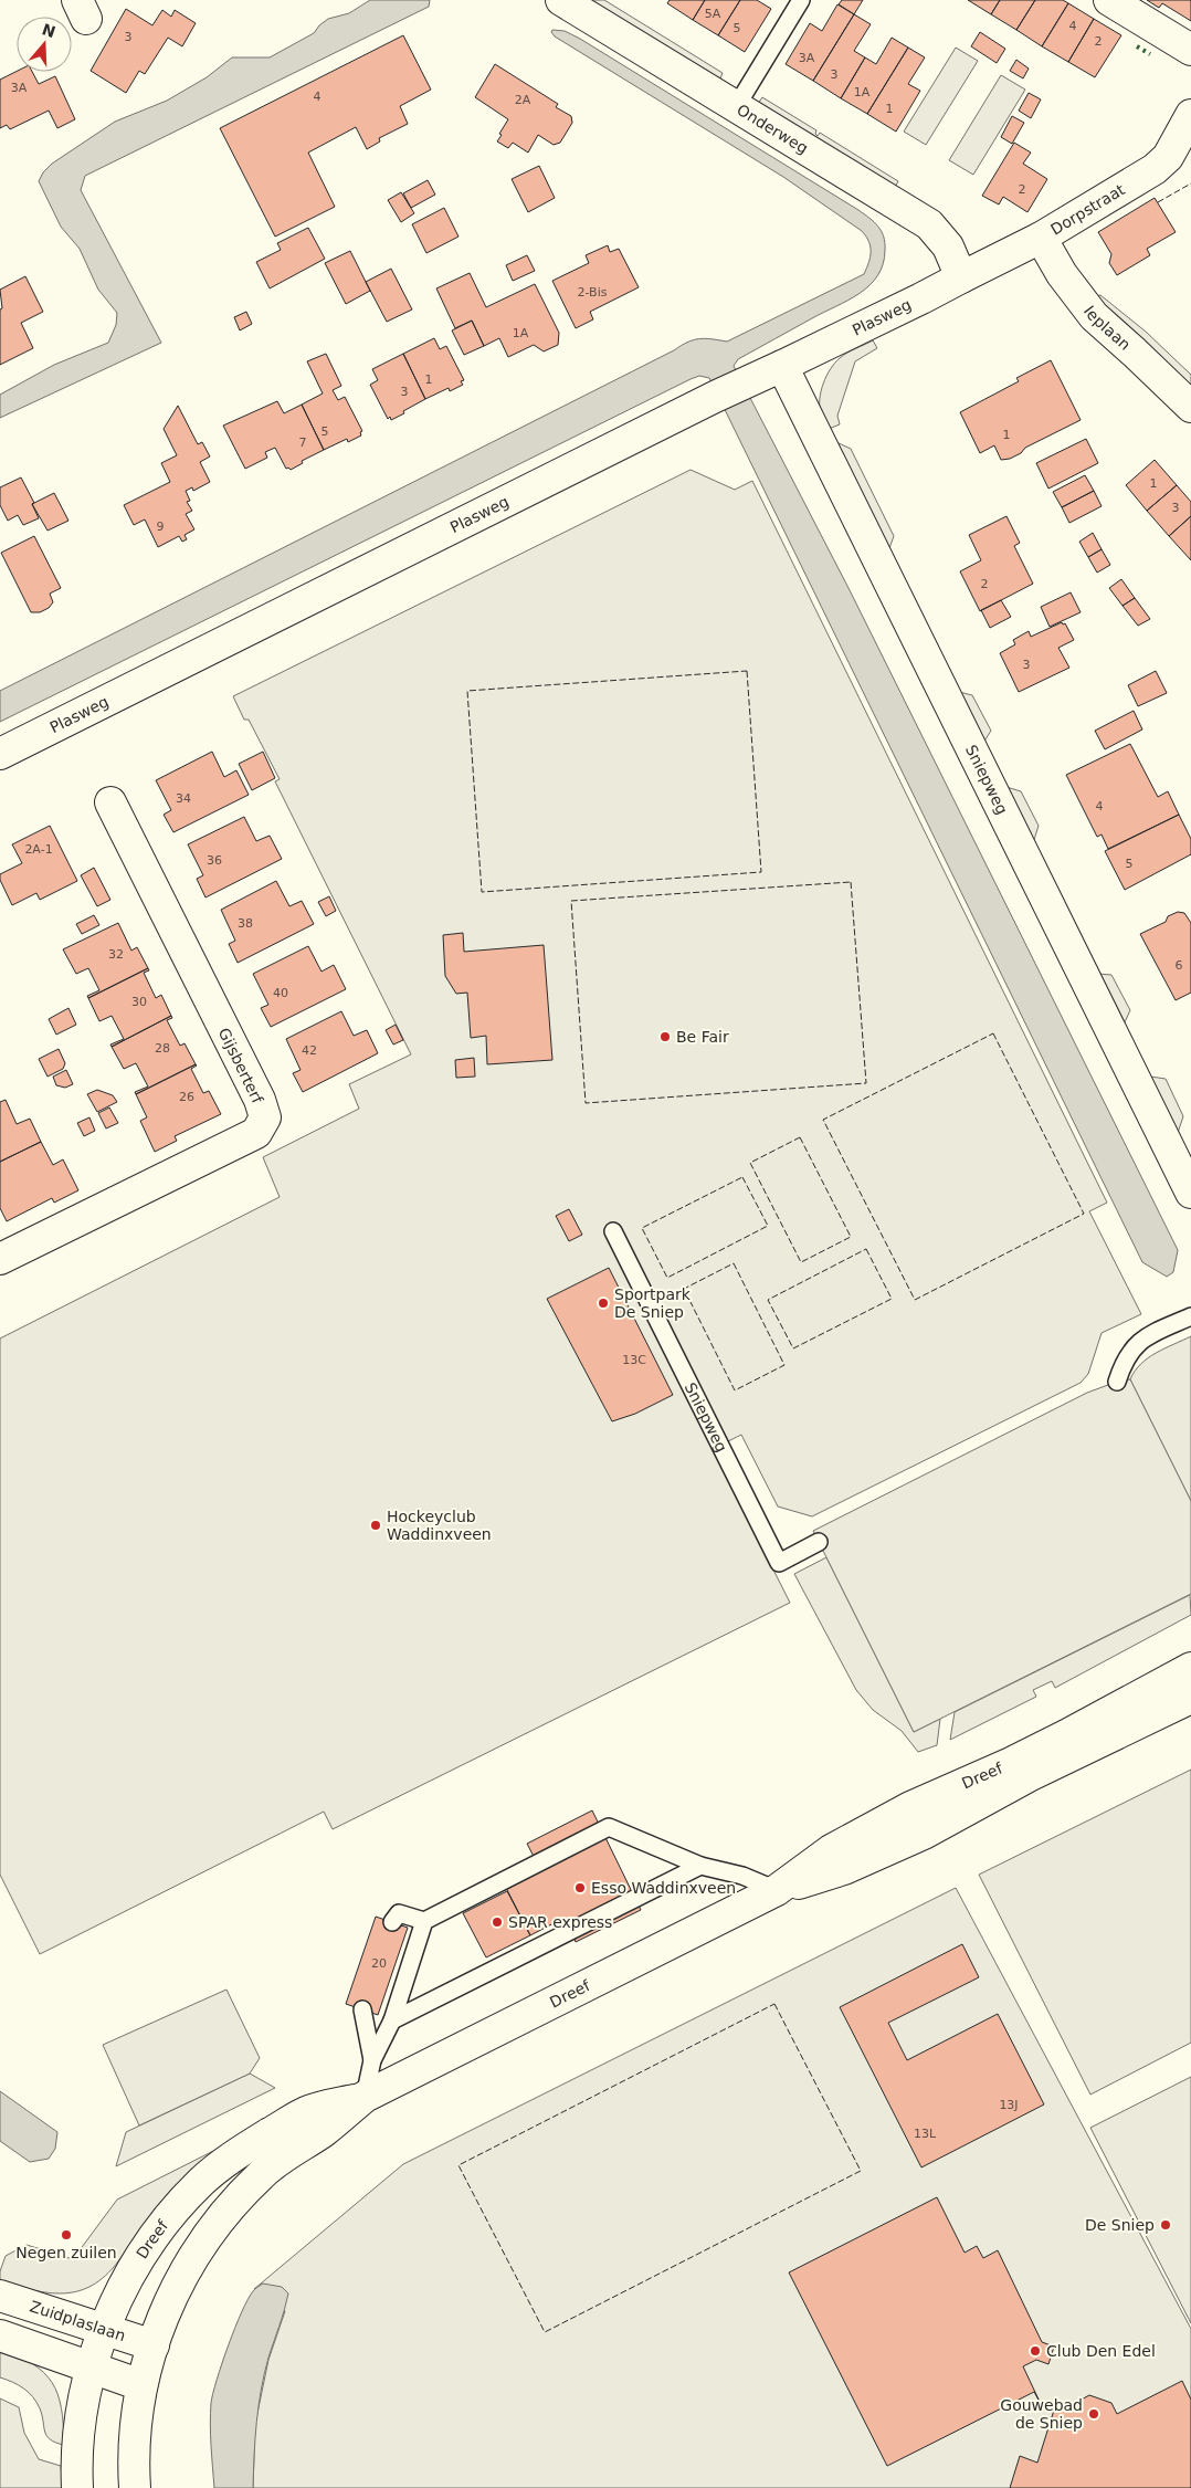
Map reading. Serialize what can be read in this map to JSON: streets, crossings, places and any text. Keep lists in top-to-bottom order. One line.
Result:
{"streets":{"street":["Onderweg","Dorpstraat","Plasweg","Ieplaan","Sniepweg","Gijsberterf","Dreef","Zuidplaslaan"]},"crossings":[["Onderweg","Dorpstraat"],["Onderweg","Plasweg"],["Dorpstraat","Plasweg"],["Dorpstraat","Ieplaan"],["Plasweg","Sniepweg"],["Dreef","Zuidplaslaan"]],"places":["Be Fair","Sportpark De Sniep","Hockeyclub Waddinxveen","Esso Waddinxveen","SPAR express","De Sniep","Negen zuilen","Club Den Edel","Gouwebad de Sniep"],"house_numbers":["5A","4","5","3","2","3A","3","3A","1A","4","2A","1","2","2-Bis","1A","1","3","5","1","7","1","3","9","2","3","34","4","2A-1","36","5","38","32","6","40","30","28","42","26","13C","20","13J","13L"],"north":"top"}
